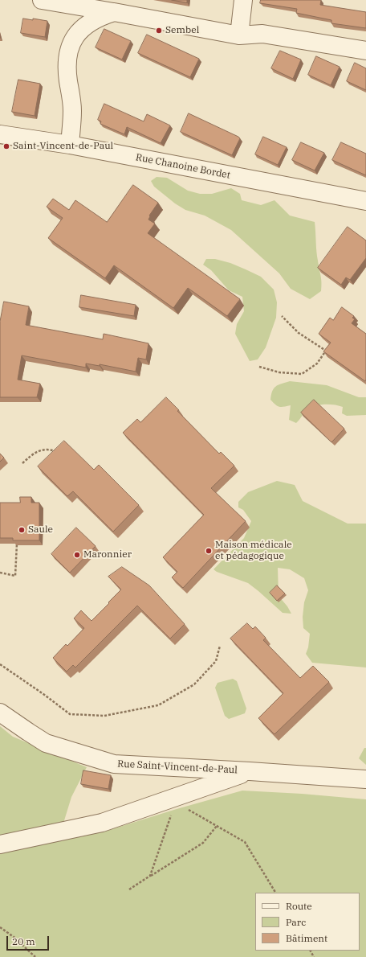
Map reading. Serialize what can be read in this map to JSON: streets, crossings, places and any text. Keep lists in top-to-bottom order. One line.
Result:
{"streets":{"street":["Rue Chanoine Bordet","Rue Saint-Vincent-de-Paul"]},"places":["Sembel","Saint-Vincent-de-Paul","Saule","Maison médicale et pédagogique","Maronnier"],"legend":["Route","Parc","Bâtiment"],"scale_bar":"20 m"}
